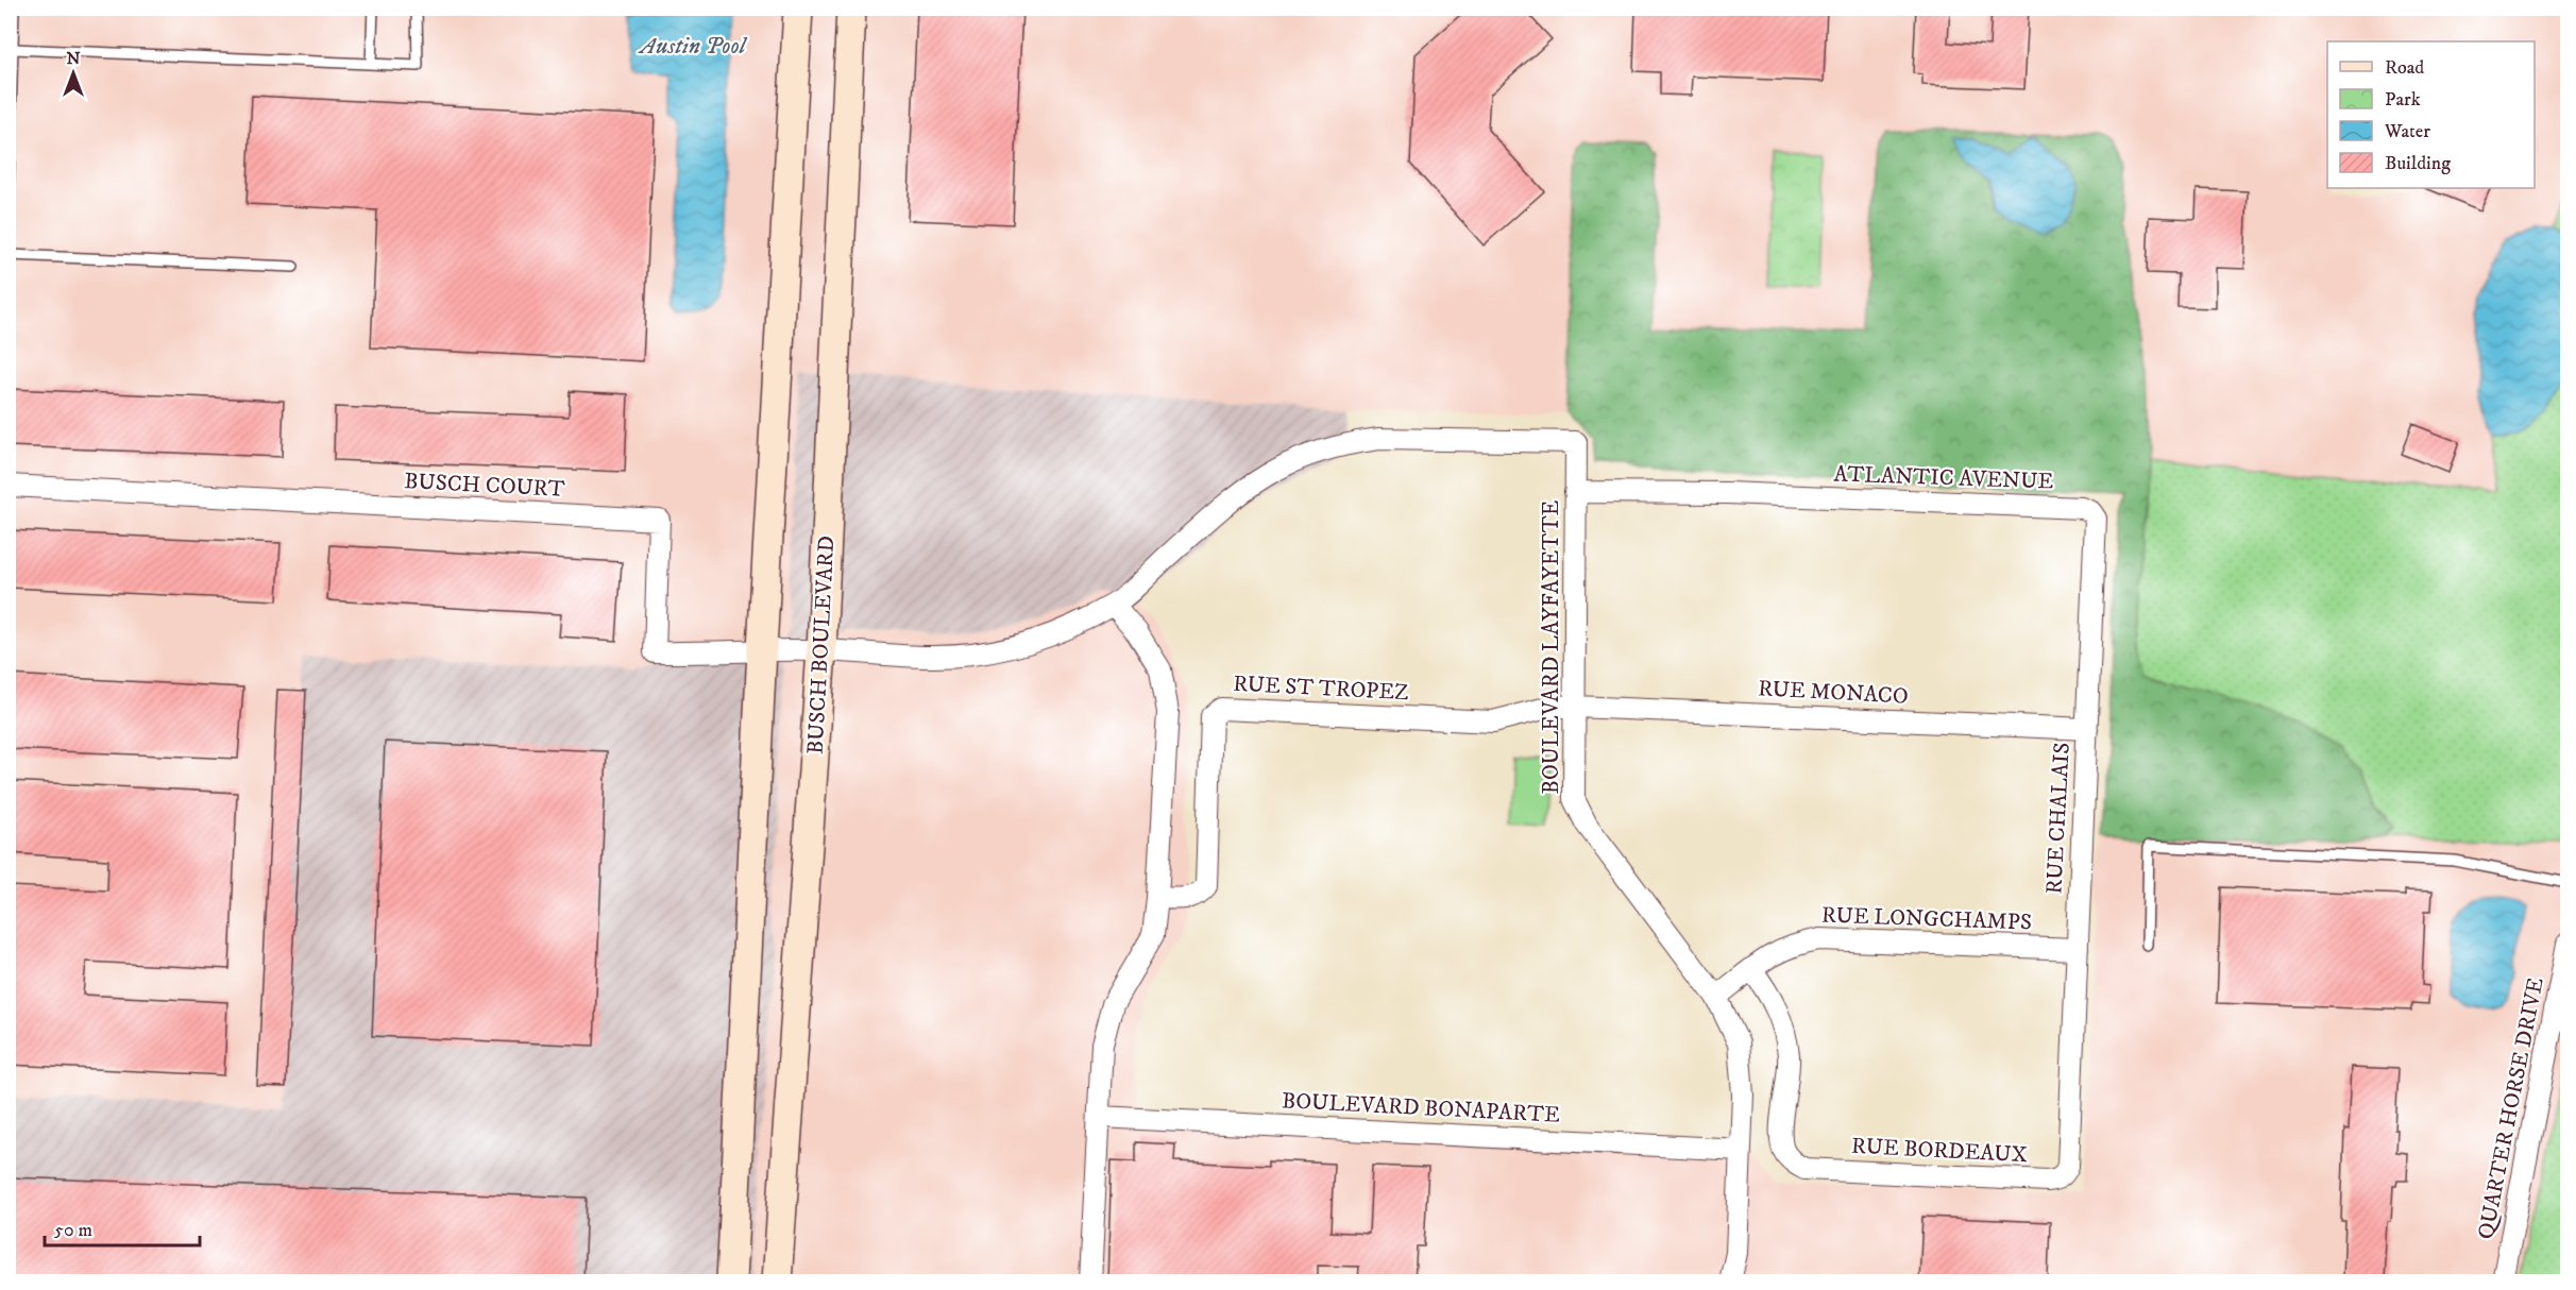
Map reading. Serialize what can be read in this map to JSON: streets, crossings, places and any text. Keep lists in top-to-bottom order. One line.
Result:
{"streets":{"main road":["BUSCH BOULEVARD"],"street":["ATLANTIC AVENUE","BUSCH COURT","BOULEVARD LAYFAYETTE","RUE ST TROPEZ","RUE MONACO","RUE CHALAIS","RUE LONGCHAMPS","BOULEVARD BONAPARTE","QUARTER HORSE DRIVE","RUE BORDEAUX"]},"crossings":[["ATLANTIC AVENUE","BOULEVARD LAYFAYETTE"],["ATLANTIC AVENUE","RUE MONACO"],["ATLANTIC AVENUE","RUE CHALAIS"],["BUSCH COURT","BUSCH BOULEVARD"],["BOULEVARD LAYFAYETTE","RUE ST TROPEZ"],["BOULEVARD LAYFAYETTE","RUE MONACO"],["BOULEVARD LAYFAYETTE","RUE LONGCHAMPS"],["BOULEVARD LAYFAYETTE","BOULEVARD BONAPARTE"],["RUE ST TROPEZ","RUE MONACO"],["RUE MONACO","RUE CHALAIS"],["RUE CHALAIS","RUE LONGCHAMPS"],["RUE CHALAIS","RUE BORDEAUX"],["RUE LONGCHAMPS","RUE BORDEAUX"]],"water":["Austin Pool"],"legend":["Road","Park","Water","Building"],"scale_bar":"50 m","north":"top"}
